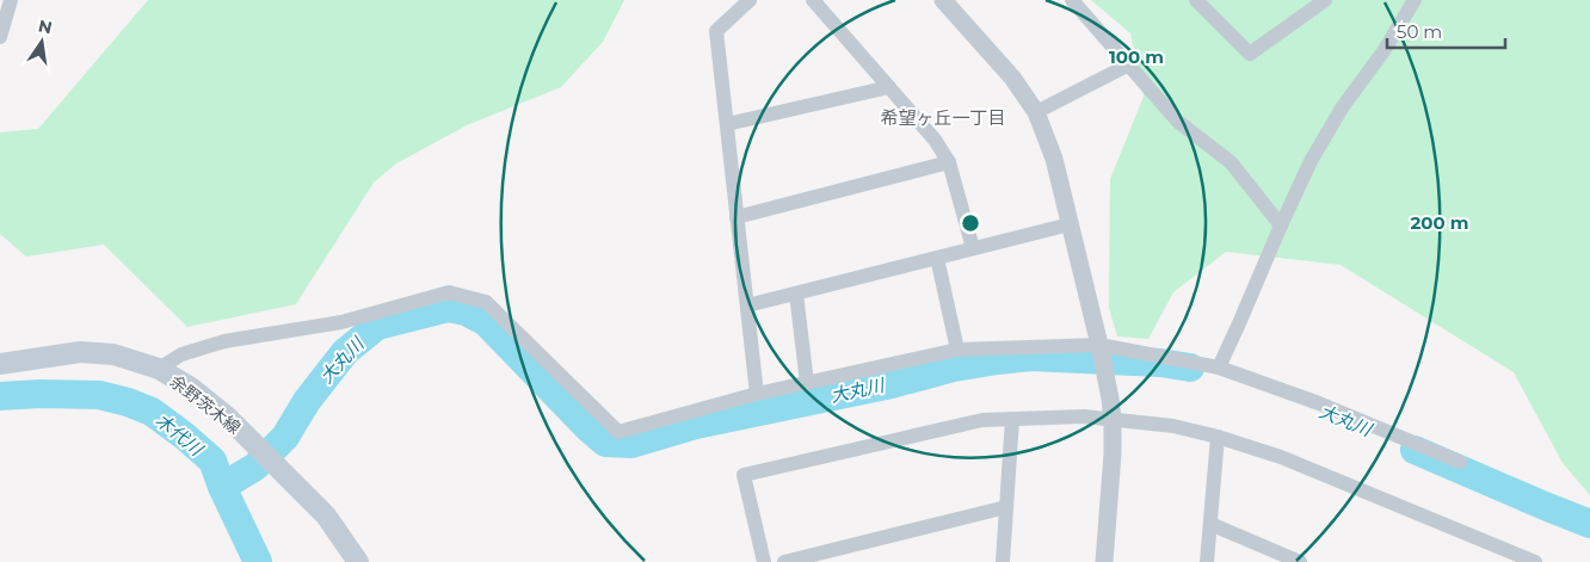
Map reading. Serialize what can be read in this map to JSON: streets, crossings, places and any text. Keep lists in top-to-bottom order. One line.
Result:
{"streets":{"main road":["余野茨木線"]},"districts":["希望ヶ丘一丁目"],"water":["大丸川","木代川"],"scale_bar":"50 m","north":"top","rings":["100 m","200 m"]}
